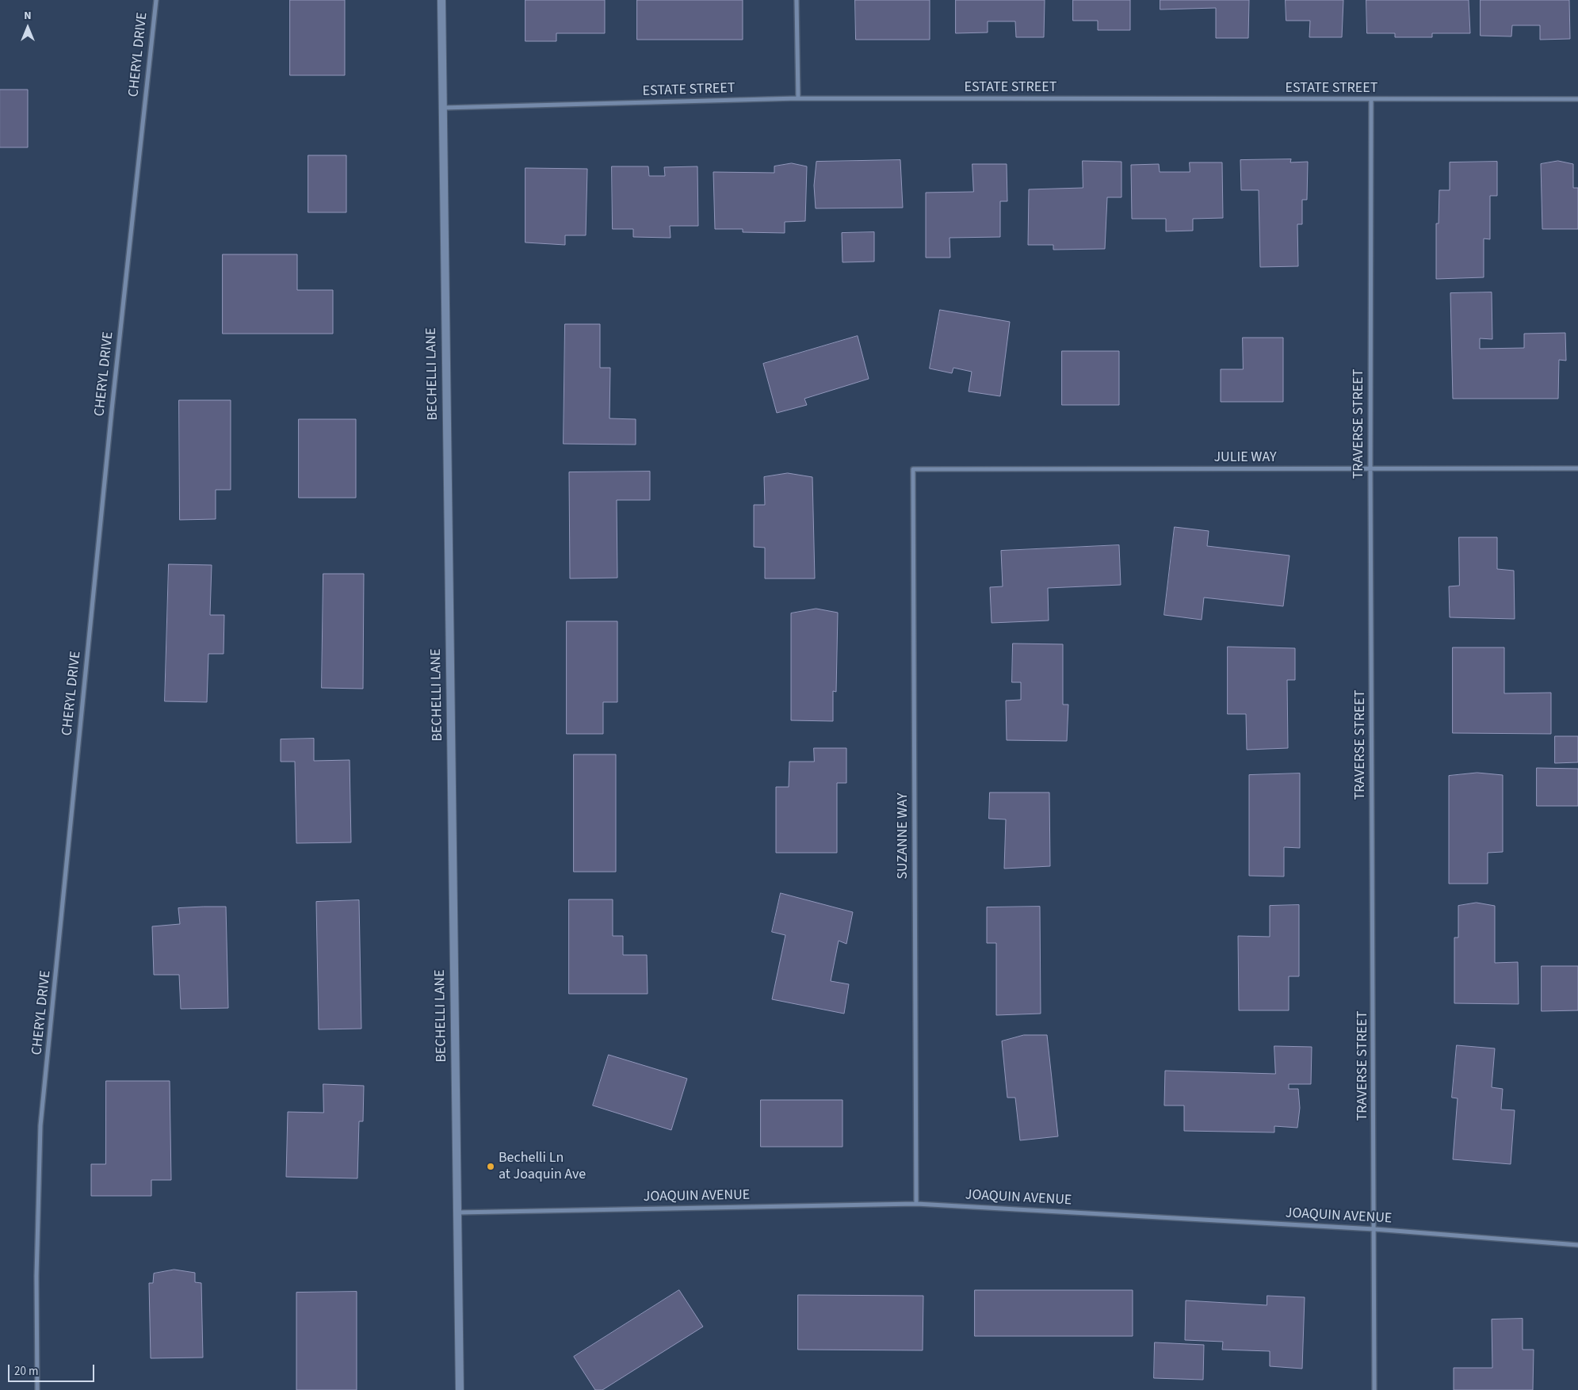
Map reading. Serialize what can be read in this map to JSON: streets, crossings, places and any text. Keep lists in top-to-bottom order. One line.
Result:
{"streets":{"main road":["BECHELLI LANE"],"street":["CHERYL DRIVE","ESTATE STREET","TRAVERSE STREET","JULIE WAY","SUZANNE WAY","JOAQUIN AVENUE"]},"crossings":[["ESTATE STREET","BECHELLI LANE"],["ESTATE STREET","TRAVERSE STREET"],["BECHELLI LANE","JOAQUIN AVENUE"],["TRAVERSE STREET","JULIE WAY"],["TRAVERSE STREET","JOAQUIN AVENUE"],["JULIE WAY","SUZANNE WAY"],["SUZANNE WAY","JOAQUIN AVENUE"]],"places":["Bechelli Ln at Joaquin Ave"],"scale_bar":"20 m","north":"top"}
